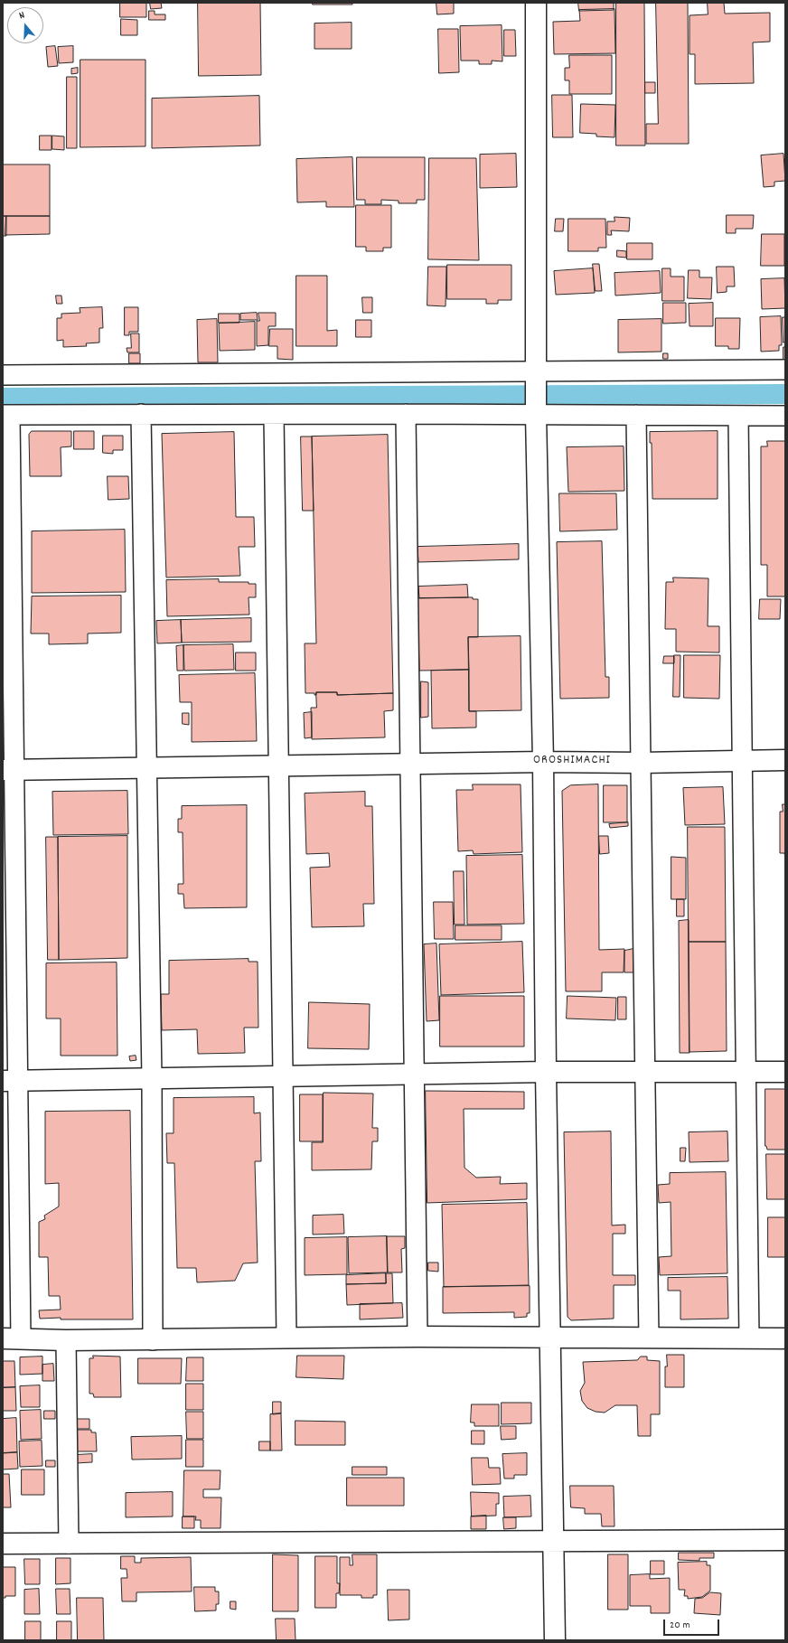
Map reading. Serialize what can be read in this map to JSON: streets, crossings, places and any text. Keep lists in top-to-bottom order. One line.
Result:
{"districts":["OROSHIMACHI"],"scale_bar":"20 m","north":"top"}
